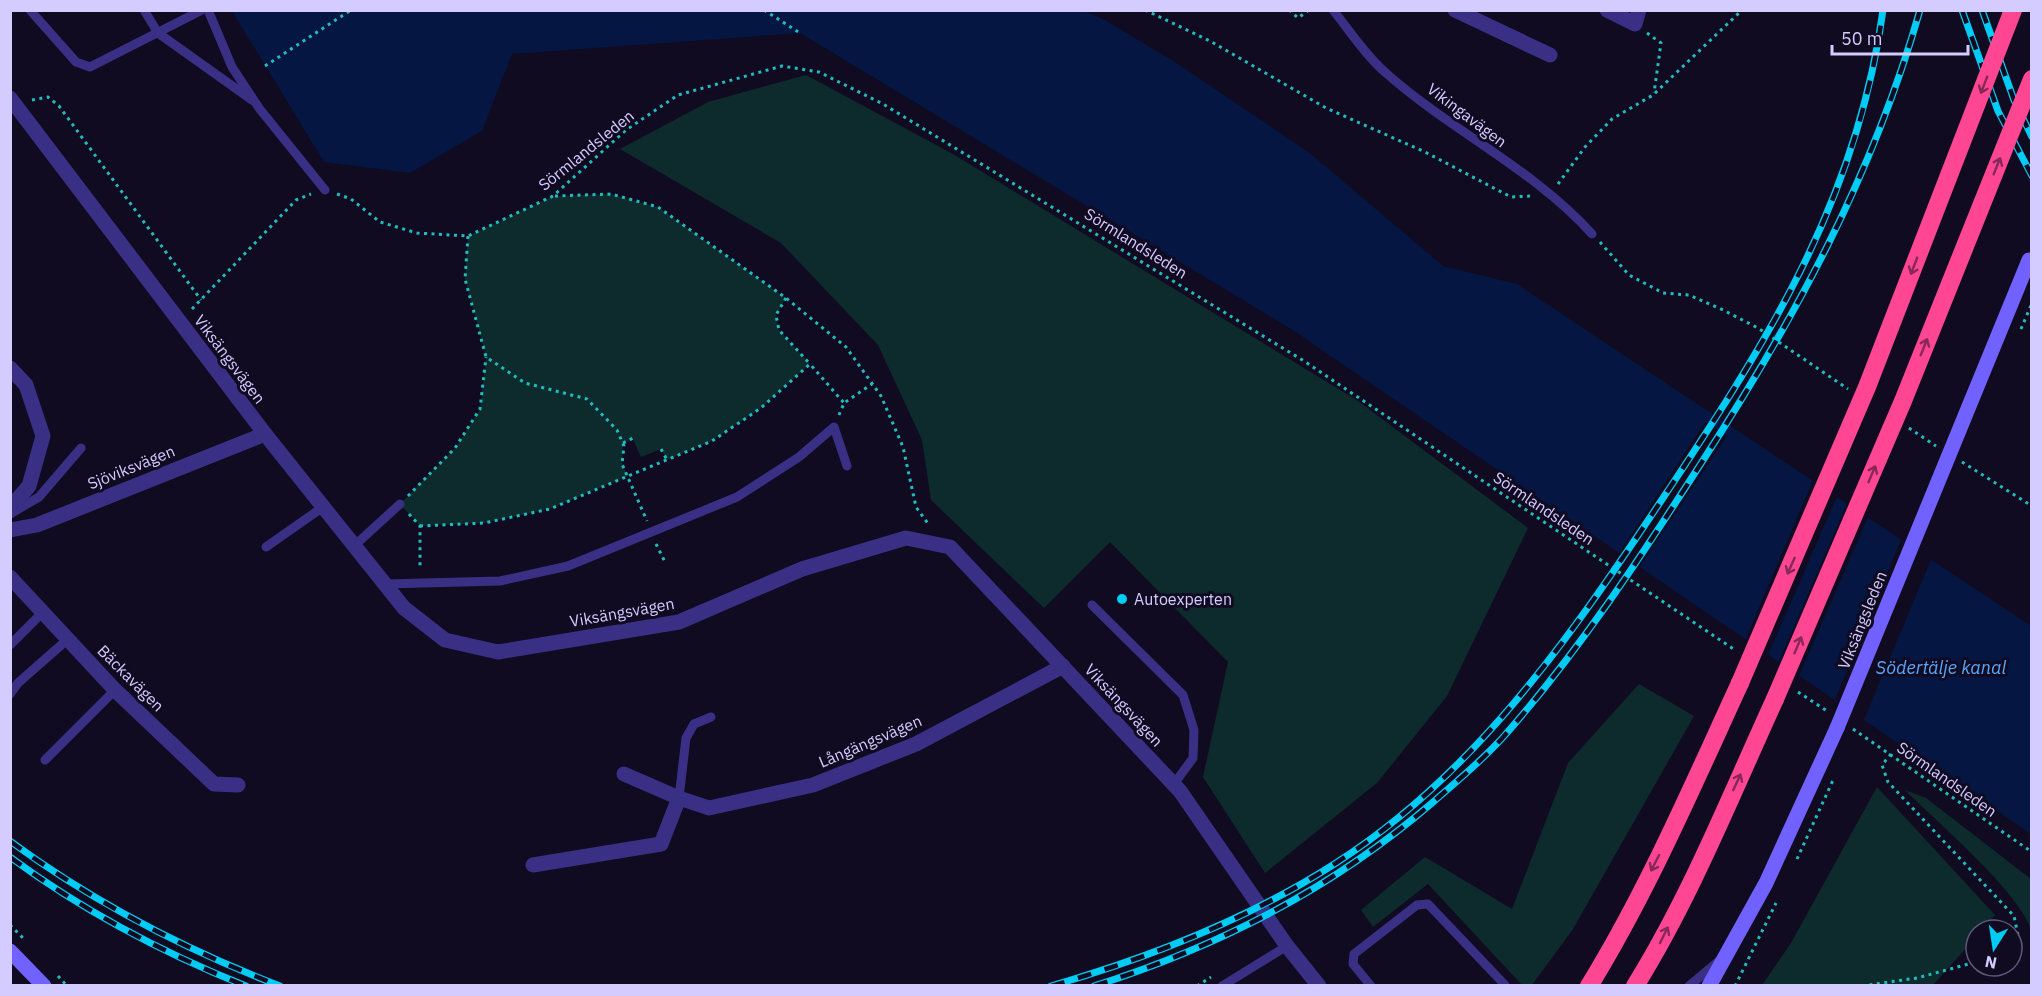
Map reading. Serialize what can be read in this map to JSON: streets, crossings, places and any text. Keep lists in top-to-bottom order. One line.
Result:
{"streets":{"main road":["Viksängsleden"],"street":["Viksängsvägen","Sjöviksvägen","Bäckavägen","Långängsvägen"],"lane":["Vikingavägen"],"path":["Sörmlandsleden"]},"crossings":[["Viksängsvägen","Sjöviksvägen"],["Viksängsvägen","Långängsvägen"]],"water":["Södertälje kanal"],"places":["Autoexperten"],"scale_bar":"50 m","north":"bottom"}
